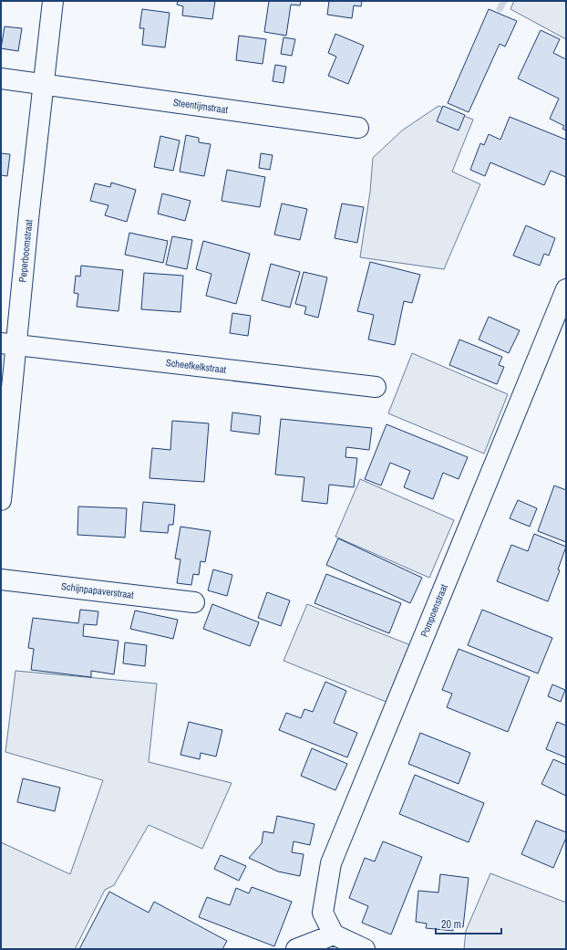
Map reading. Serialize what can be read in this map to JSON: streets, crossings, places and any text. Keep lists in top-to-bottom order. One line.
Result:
{"streets":{"street":["Steentijmstraat","Peperboomstraat","Scheefkelkstraat","Schijnpapaverstraat","Pompoenstraat"]},"crossings":[["Steentijmstraat","Peperboomstraat"],["Peperboomstraat","Scheefkelkstraat"]],"scale_bar":"20 m"}
